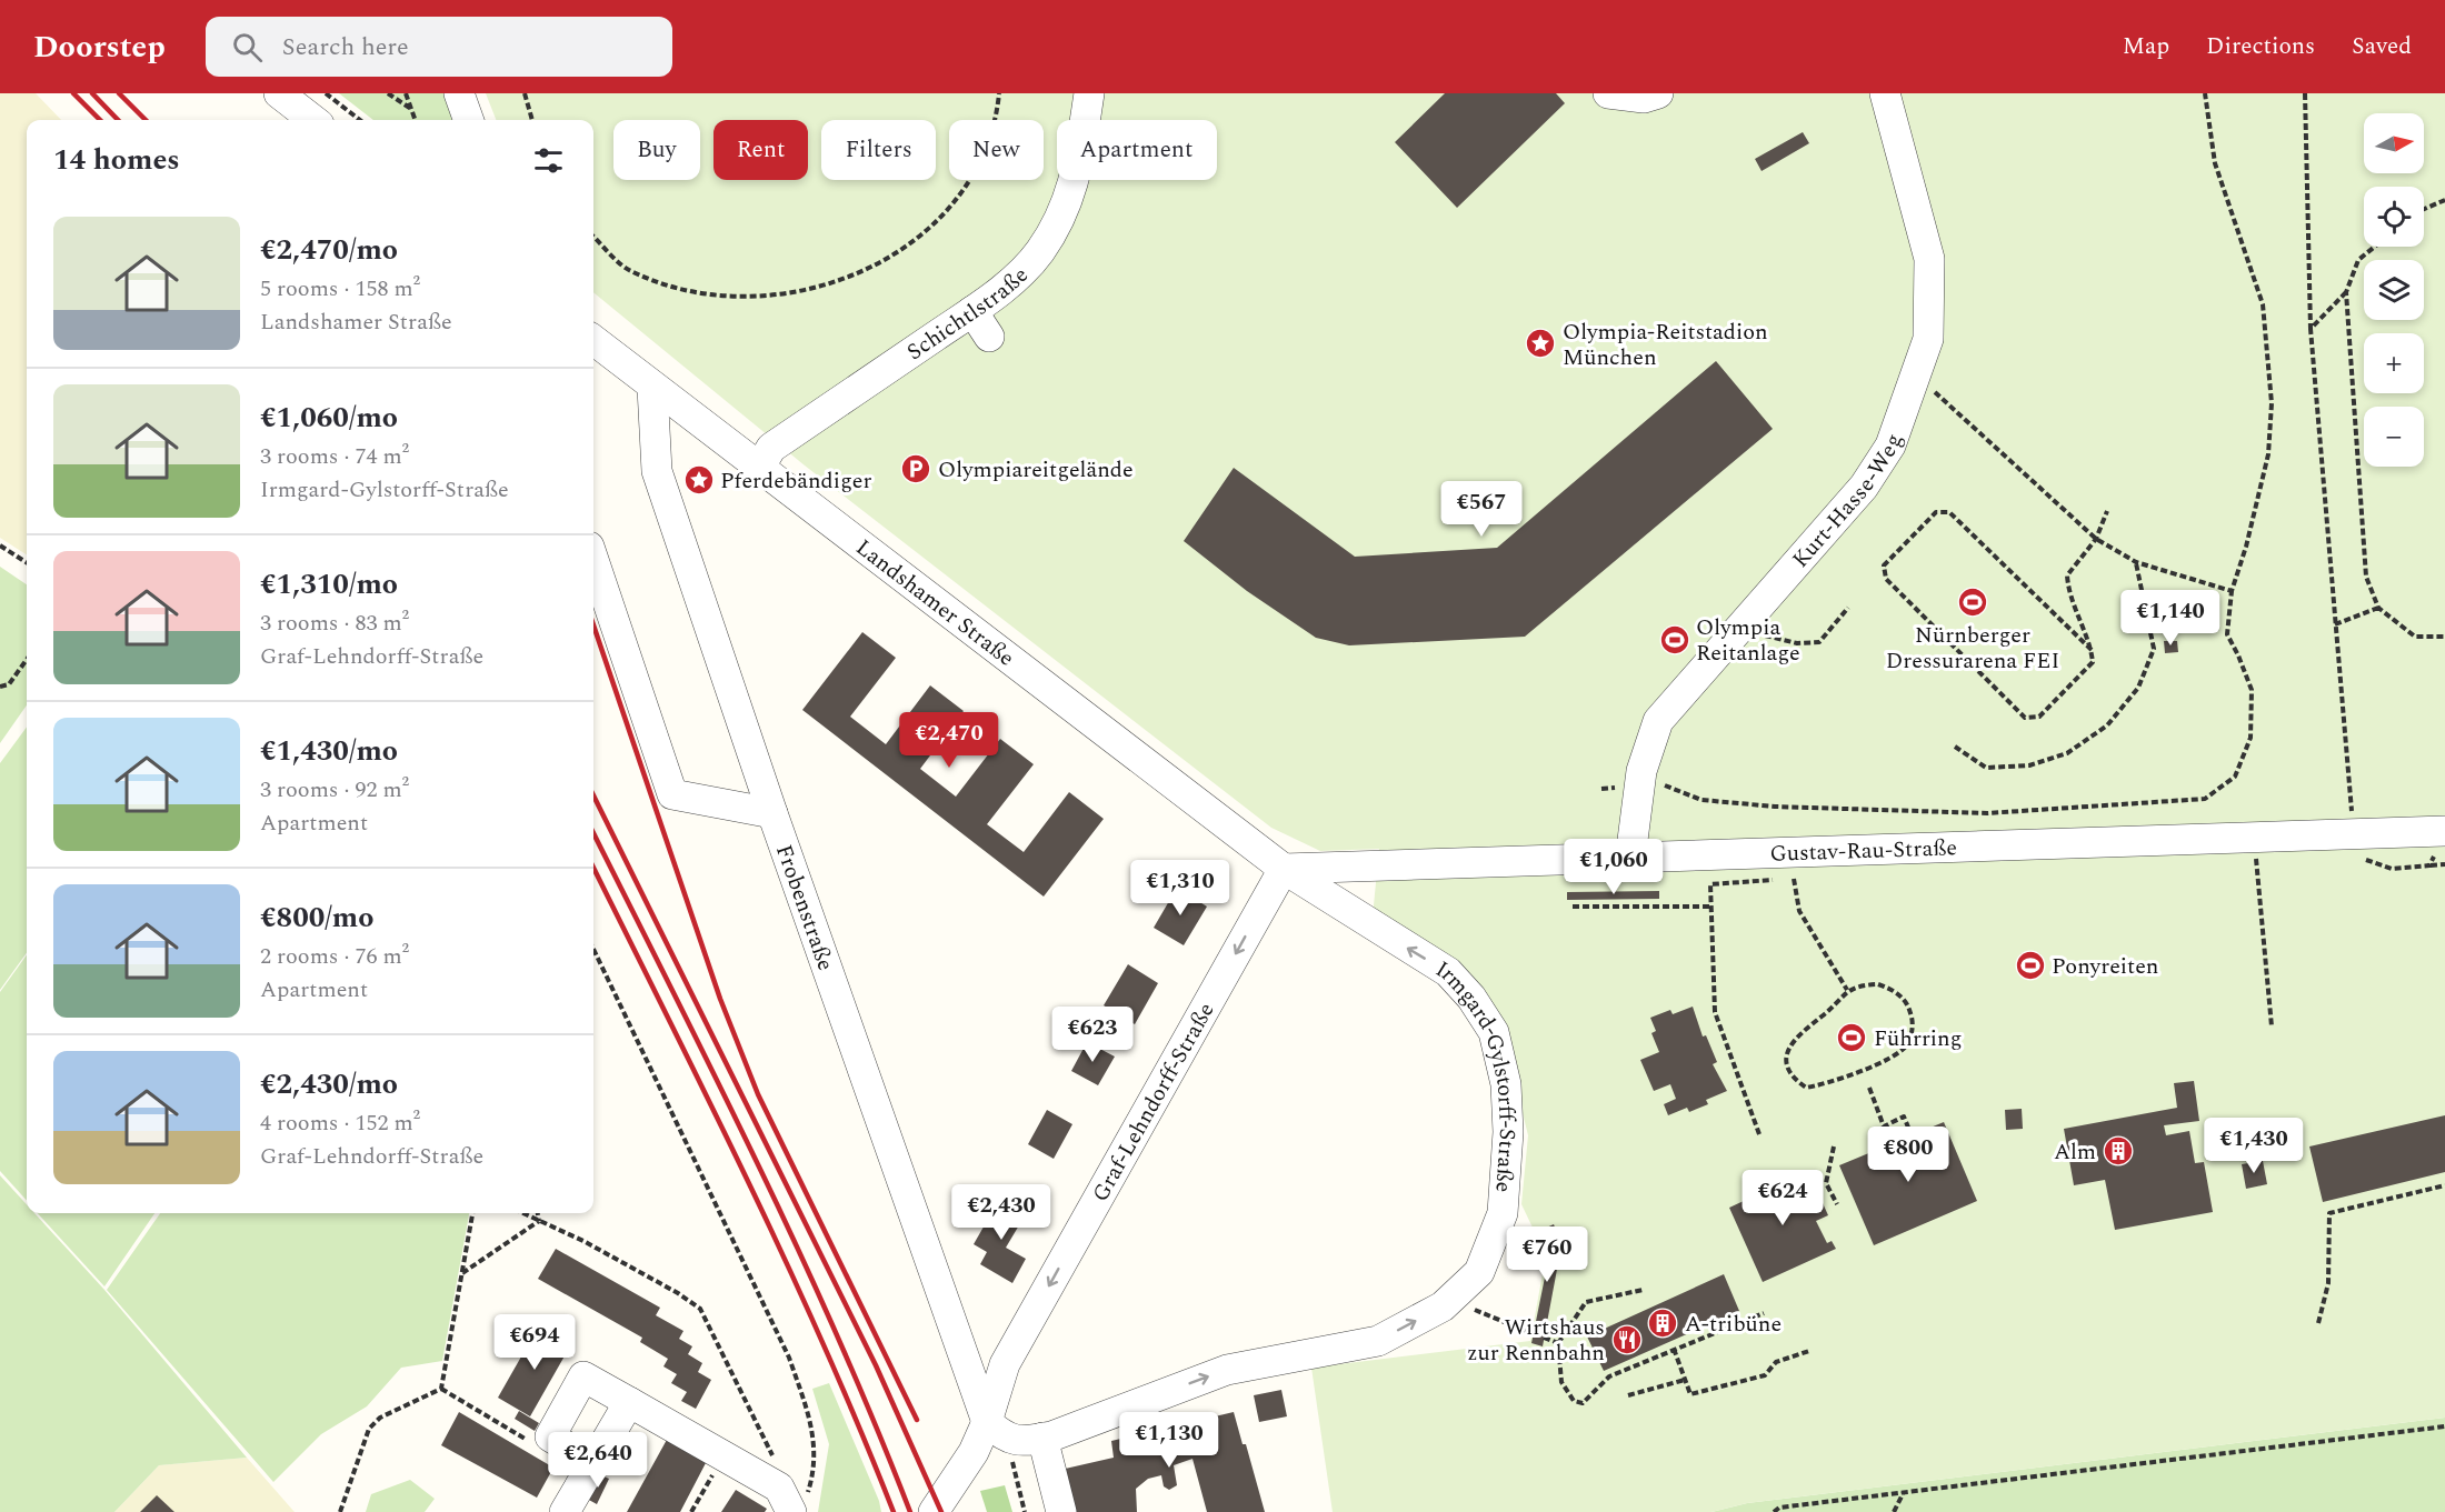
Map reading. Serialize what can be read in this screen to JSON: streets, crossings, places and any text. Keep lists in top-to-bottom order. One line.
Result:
{"streets":{"street":["Schichtlstraße","Kurt-Hasse-Weg","Landshamer Straße","Gustav-Rau-Straße","Frobenstraße","Irmgard-Gylstorff-Straße","Graf-Lehndorff-Straße"]},"crossings":[["Schichtlstraße","Landshamer Straße"],["Kurt-Hasse-Weg","Gustav-Rau-Straße"],["Landshamer Straße","Gustav-Rau-Straße"],["Landshamer Straße","Frobenstraße"],["Landshamer Straße","Irmgard-Gylstorff-Straße"],["Landshamer Straße","Graf-Lehndorff-Straße"],["Gustav-Rau-Straße","Irmgard-Gylstorff-Straße"],["Gustav-Rau-Straße","Graf-Lehndorff-Straße"],["Frobenstraße","Irmgard-Gylstorff-Straße"],["Frobenstraße","Graf-Lehndorff-Straße"],["Irmgard-Gylstorff-Straße","Graf-Lehndorff-Straße"]],"one_way":["Graf-Lehndorff-Straße"],"places":{"place":["Olympia-Reitstadion München","Pferdebändiger"],"parking":["Olympiareitgelände"],"sports":["Nürnberger Dressurarena FEI","Olympia Reitanlage","Ponyreiten","Führring"],"building":["Alm","A-tribüne"],"restaurant":["Wirtshaus zur Rennbahn"]},"north":"right","page":{"header":"Doorstep","search":"Search here","nav":["Map","Directions","Saved"],"map_buttons":["+","−"],"chip":["Buy","Rent","Filters","New","Apartment"],"heading":"14 homes","list":[{"name":"€2,470/mo","note":"5 rooms · 158 m² · Landshamer Straße"},{"name":"€1,060/mo","note":"3 rooms · 74 m² · Irmgard-Gylstorff-Straße"},{"name":"€1,310/mo","note":"3 rooms · 83 m² · Graf-Lehndorff-Straße"},{"name":"€1,430/mo","note":"3 rooms · 92 m² · Apartment"},{"name":"€800/mo","note":"2 rooms · 76 m² · Apartment"},{"name":"€2,430/mo","note":"4 rooms · 152 m² · Graf-Lehndorff-Straße"}],"price":["€567","€1,140","€2,470","€1,060","€1,310","€623","€1,430","€800","€624","€2,430","€760","€694","€1,130","€2,640"]}}
